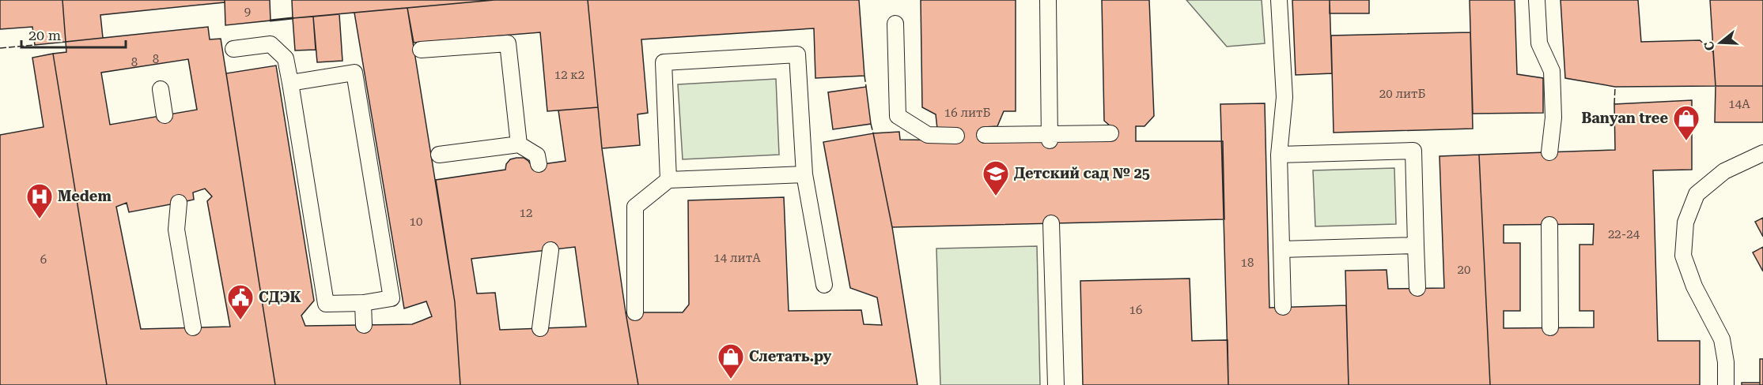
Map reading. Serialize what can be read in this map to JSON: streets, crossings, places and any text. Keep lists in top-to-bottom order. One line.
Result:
{"places":{"shop":["Banyan tree","Слетать.ру"],"school or university":["Детский сад № 25"],"hospital":["Medem"],"public building":["СДЭК"]},"house_numbers":["9","8","8","12 к2","20 литБ","14А","16 литБ","12","10","22-24","14 литА","6","18","20","16"],"scale_bar":"20 m","north":"left"}
